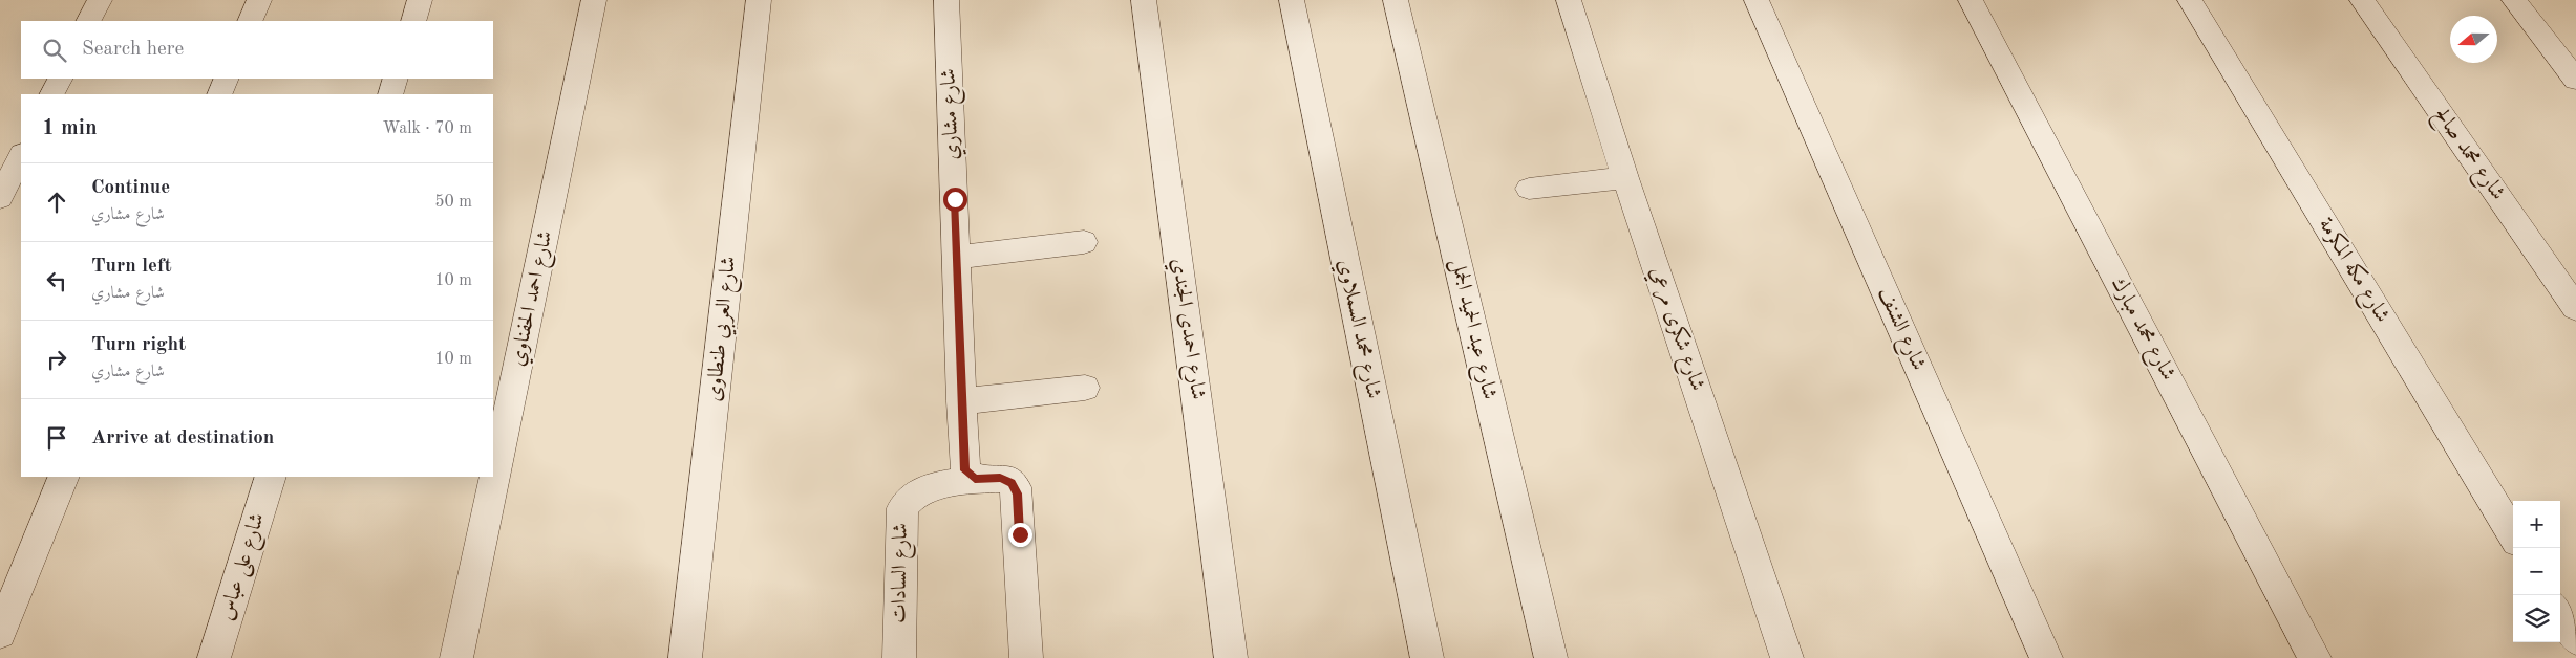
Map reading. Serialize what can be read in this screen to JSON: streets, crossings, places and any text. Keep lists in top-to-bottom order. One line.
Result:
{"streets":{"street":["شارع مشاري","شارع محمد صالح","شارع مكه المكرمة","شارع احمد الحفناوي","شارع العربي طنطاوى","شارع احمدى الجندي","شارع محمد السملاوي","شارع عبد الحميد الجمل","شارع شكرى مرعي","شارع الشنف","شارع محمد مبارك","شارع على عباس","شارع السادات"]},"crossings":[["شارع مشاري","شارع السادات"]],"north":"left","page":{"search":"Search here","heading":["1 min","Walk · 70 m"],"list":[["Continue","شارع مشاري","50 m"],["Turn left","شارع مشاري","10 m"],["Turn right","شارع مشاري","10 m"],"Arrive at destination"],"map_buttons":["+","−"]}}
